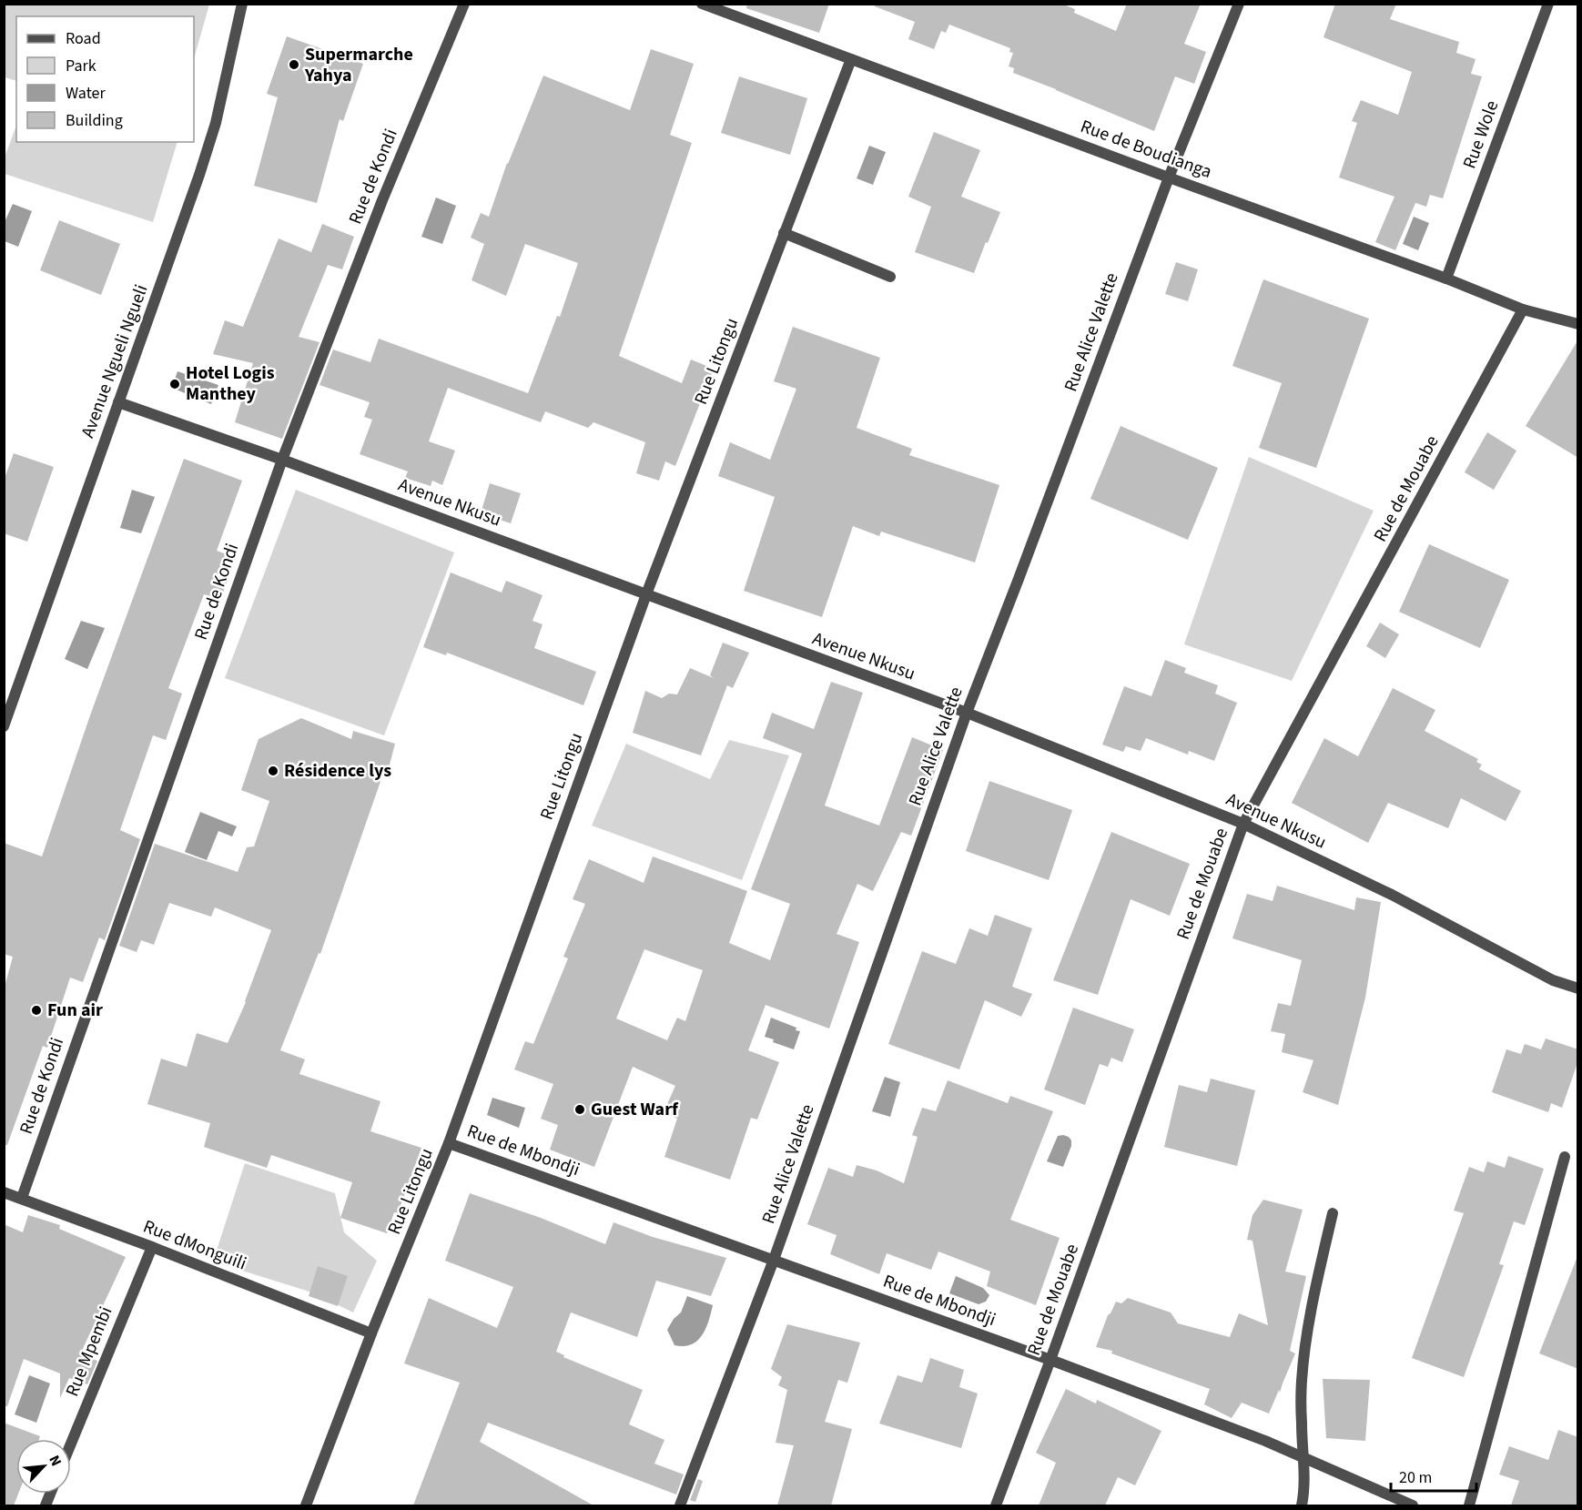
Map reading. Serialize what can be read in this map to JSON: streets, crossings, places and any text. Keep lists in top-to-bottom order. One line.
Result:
{"streets":{"street":["Rue Wole","Rue de Boudianga","Rue de Kondi","Rue Alice Valette","Avenue Ngueli Ngueli","Rue Litongu","Rue de Mouabe","Avenue Nkusu","Rue de Mbondji","Rue dMonguili","Rue Mpembi"]},"crossings":[["Rue Wole","Rue de Boudianga"],["Rue de Boudianga","Rue Alice Valette"],["Rue de Boudianga","Rue Litongu"],["Rue de Boudianga","Rue de Mouabe"],["Rue de Kondi","Avenue Nkusu"],["Rue de Kondi","Rue dMonguili"],["Rue Alice Valette","Avenue Nkusu"],["Rue Alice Valette","Rue de Mbondji"],["Avenue Ngueli Ngueli","Avenue Nkusu"],["Rue Litongu","Avenue Nkusu"],["Rue Litongu","Rue de Mbondji"],["Rue Litongu","Rue dMonguili"],["Rue de Mouabe","Avenue Nkusu"],["Rue de Mouabe","Rue de Mbondji"],["Rue dMonguili","Rue Mpembi"]],"places":["Supermarche Yahya","Hotel Logis Manthey","Résidence lys","Fun air","Guest Warf"],"legend":["Road","Park","Water","Building"],"scale_bar":"20 m","north":"top right"}
